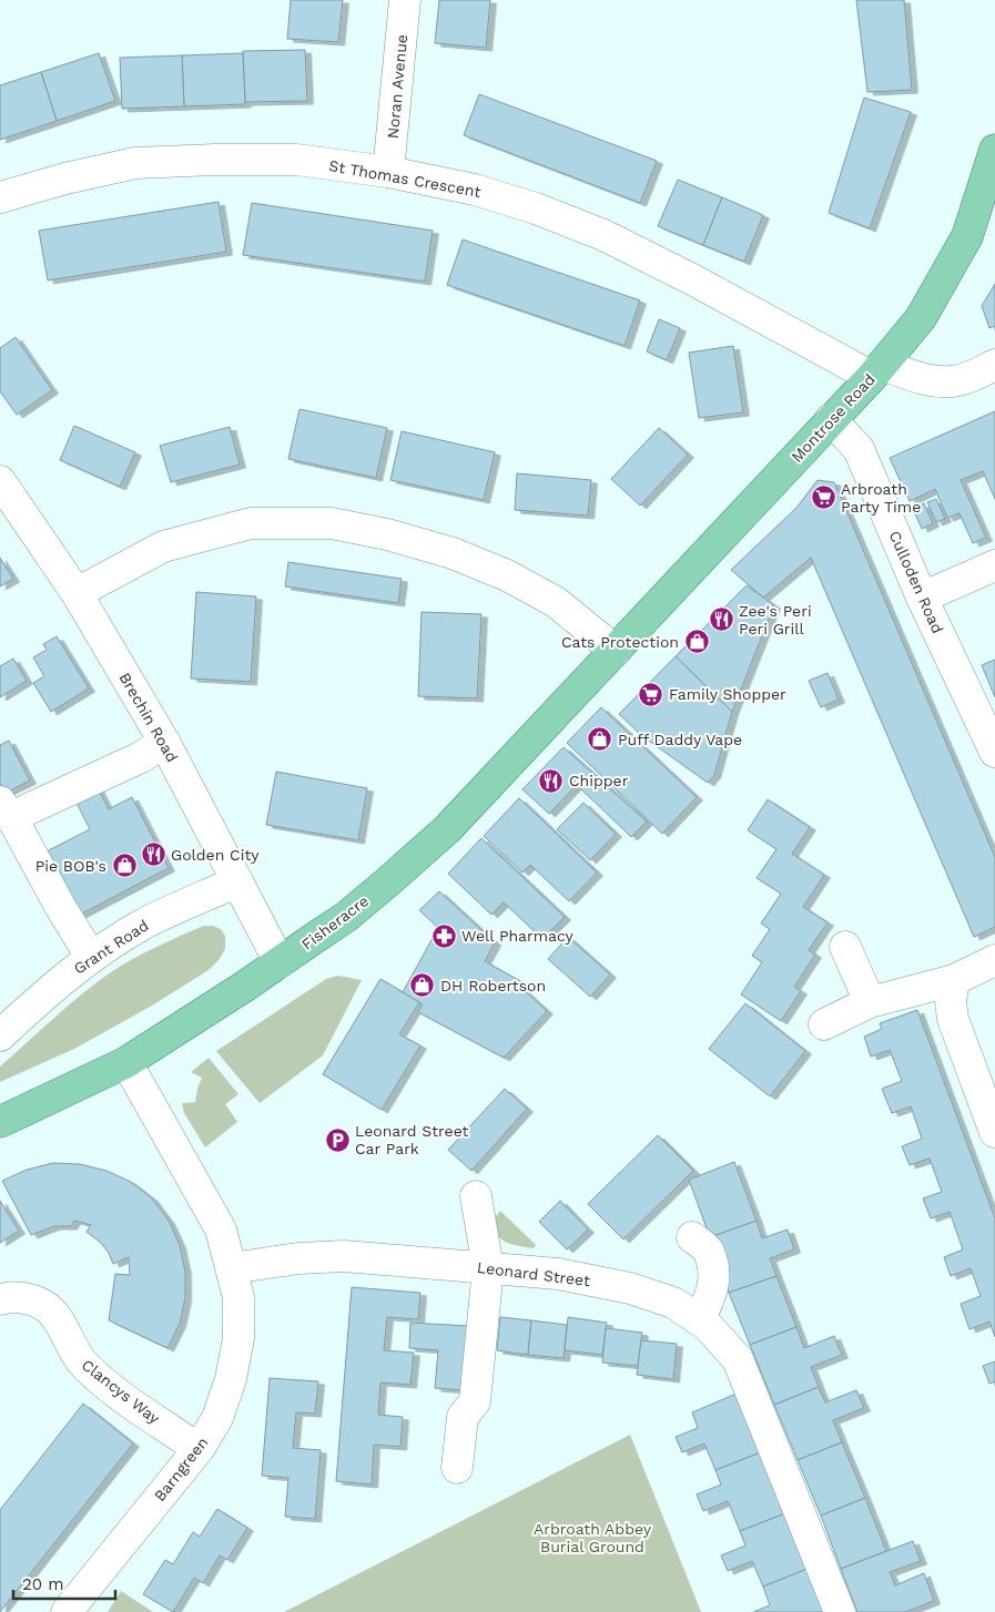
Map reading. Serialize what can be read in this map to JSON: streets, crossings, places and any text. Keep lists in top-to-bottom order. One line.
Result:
{"streets":{"main road":["Montrose Road","Fisheracre"],"street":["Noran Avenue","St Thomas Crescent","Culloden Road","Brechin Road","Grant Road","Leonard Street","Clancys Way","Barngreen"]},"crossings":[["Noran Avenue","St Thomas Crescent"],["St Thomas Crescent","Montrose Road"],["Montrose Road","Culloden Road"],["Montrose Road","Fisheracre"],["Brechin Road","Fisheracre"],["Brechin Road","Grant Road"],["Fisheracre","Barngreen"],["Leonard Street","Barngreen"],["Clancys Way","Barngreen"]],"parks":["Arbroath Abbey Burial Ground"],"places":{"supermarket":["Arbroath Party Time","Family Shopper"],"restaurant":["Zee's Peri Peri Grill","Chipper","Golden City"],"shop":["Cats Protection","Puff Daddy Vape","Pie BOB's","DH Robertson"],"pharmacy":["Well Pharmacy"],"parking":["Leonard Street Car Park"]},"scale_bar":"20 m"}
